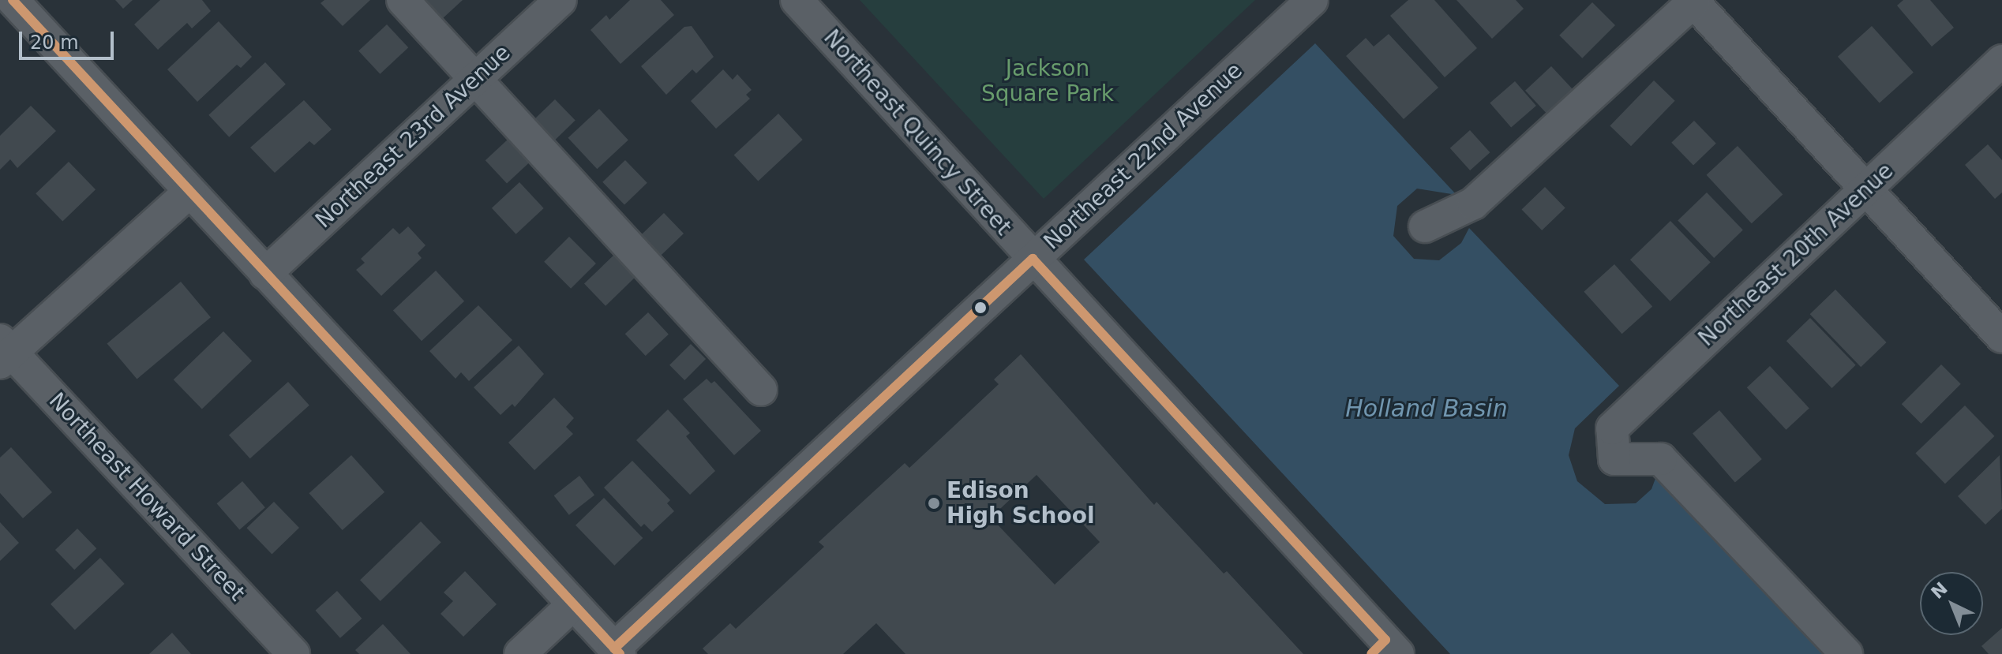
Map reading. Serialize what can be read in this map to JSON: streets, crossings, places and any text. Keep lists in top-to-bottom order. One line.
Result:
{"streets":{"street":["Northeast Quincy Street","Northeast 23rd Avenue","Northeast 22nd Avenue","Northeast 20th Avenue","Northeast Howard Street"]},"crossings":[["Northeast Quincy Street","Northeast 22nd Avenue"]],"water":["Holland Basin"],"parks":["Jackson Square Park"],"places":["Edison High School"],"scale_bar":"20 m","north":"top left"}
